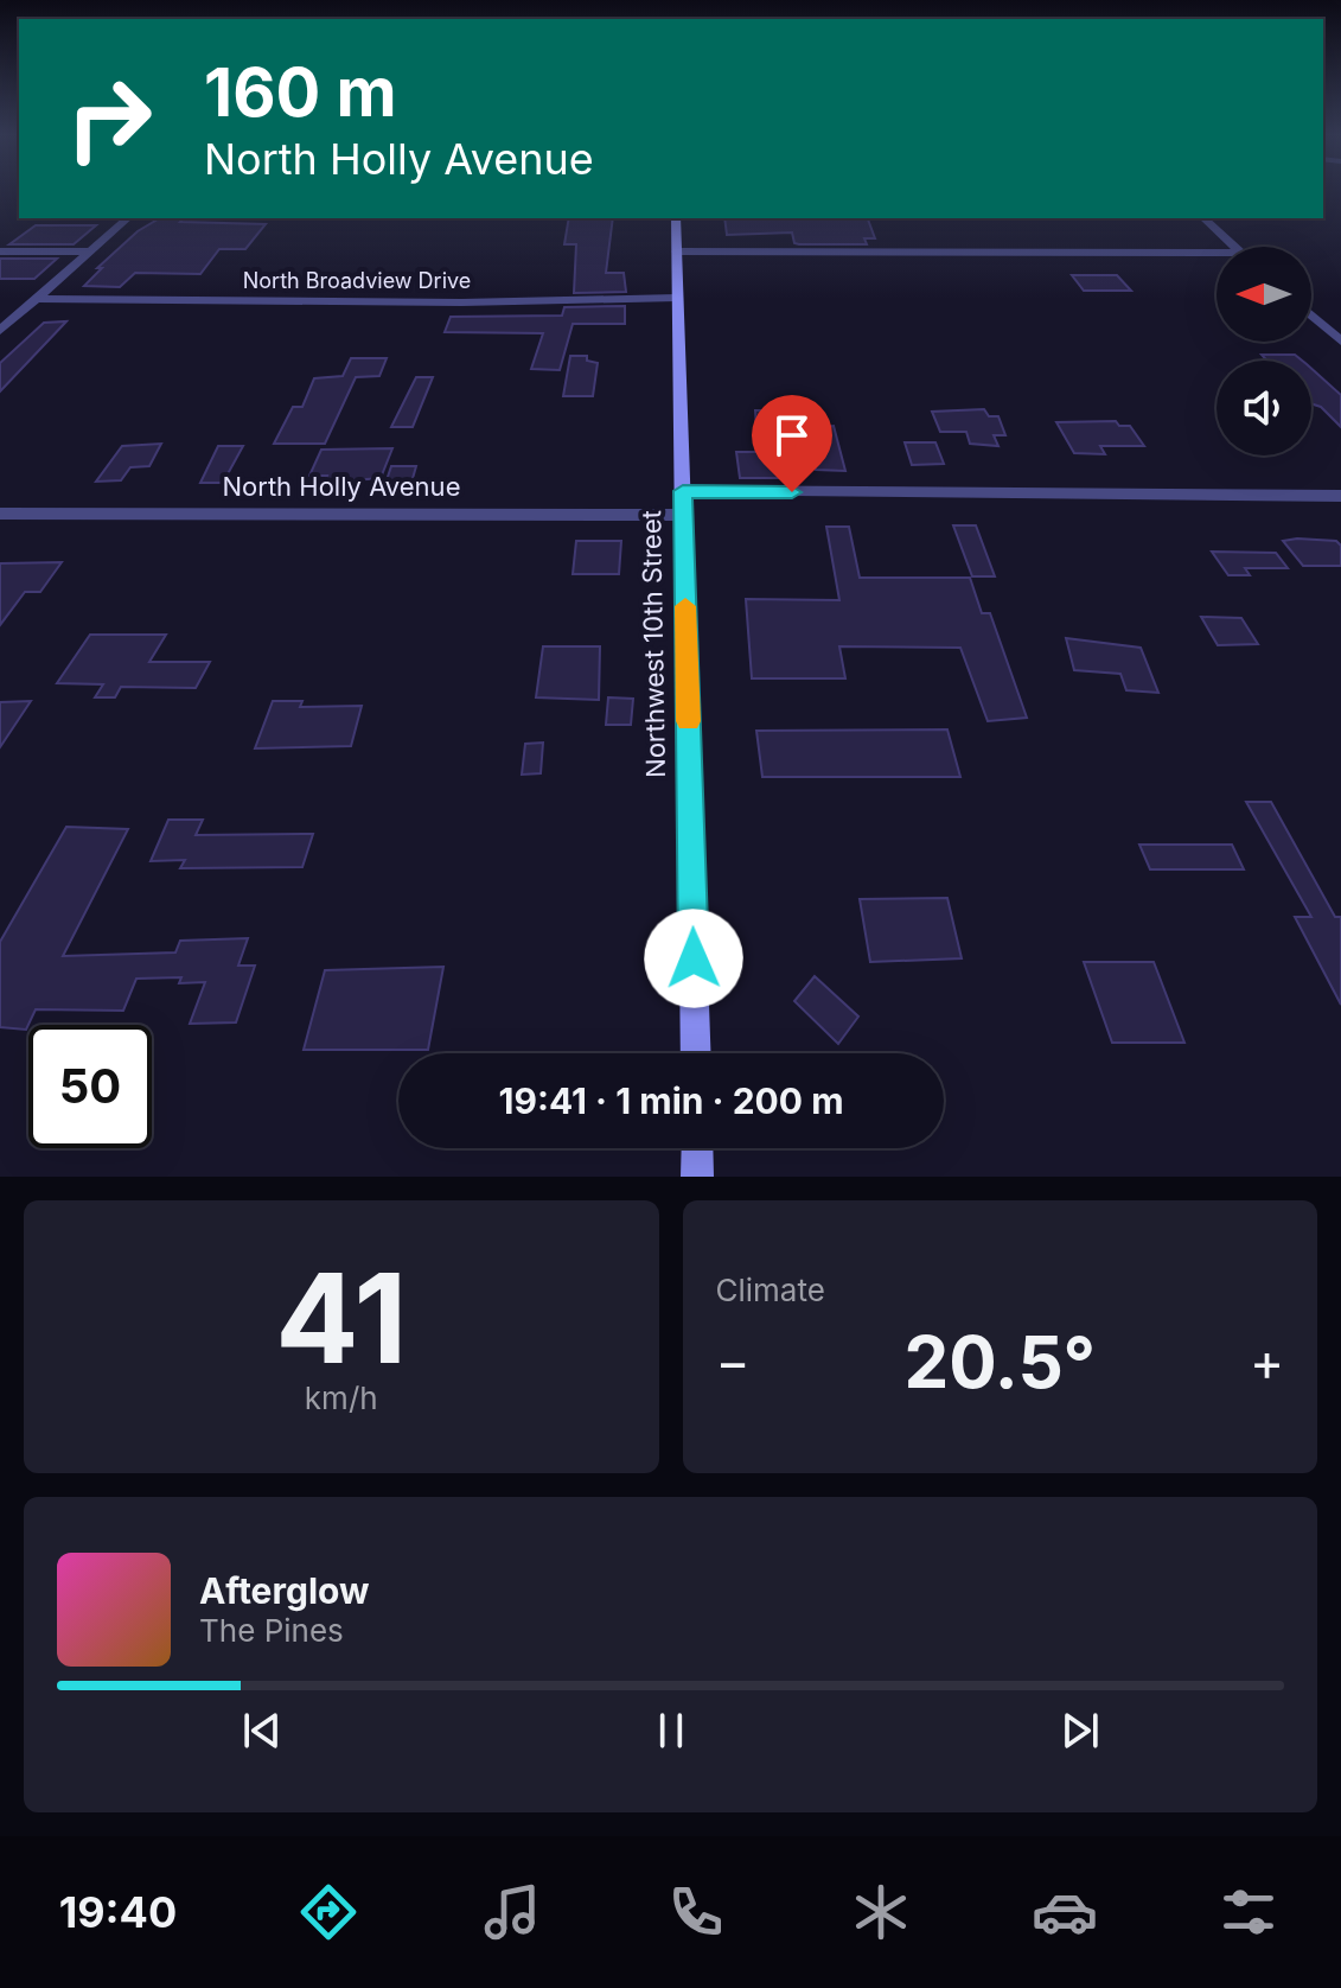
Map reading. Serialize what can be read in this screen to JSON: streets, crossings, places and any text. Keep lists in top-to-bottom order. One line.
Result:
{"streets":{"main road":["Northwest 10th Street"],"street":["North Broadview Drive","North Holly Avenue"]},"crossings":[["North Broadview Drive","Northwest 10th Street"],["North Holly Avenue","Northwest 10th Street"]],"north":"left","page":{"turn":["160 m","North Holly Avenue"],"limit":"50","trip":"19:41 · 1 min · 200 m","tile":[["41","km/h"],"Climate"],"heat":["−","20.5°","+"],"song":["Afterglow","The Pines"],"tabs":"19:40"}}
